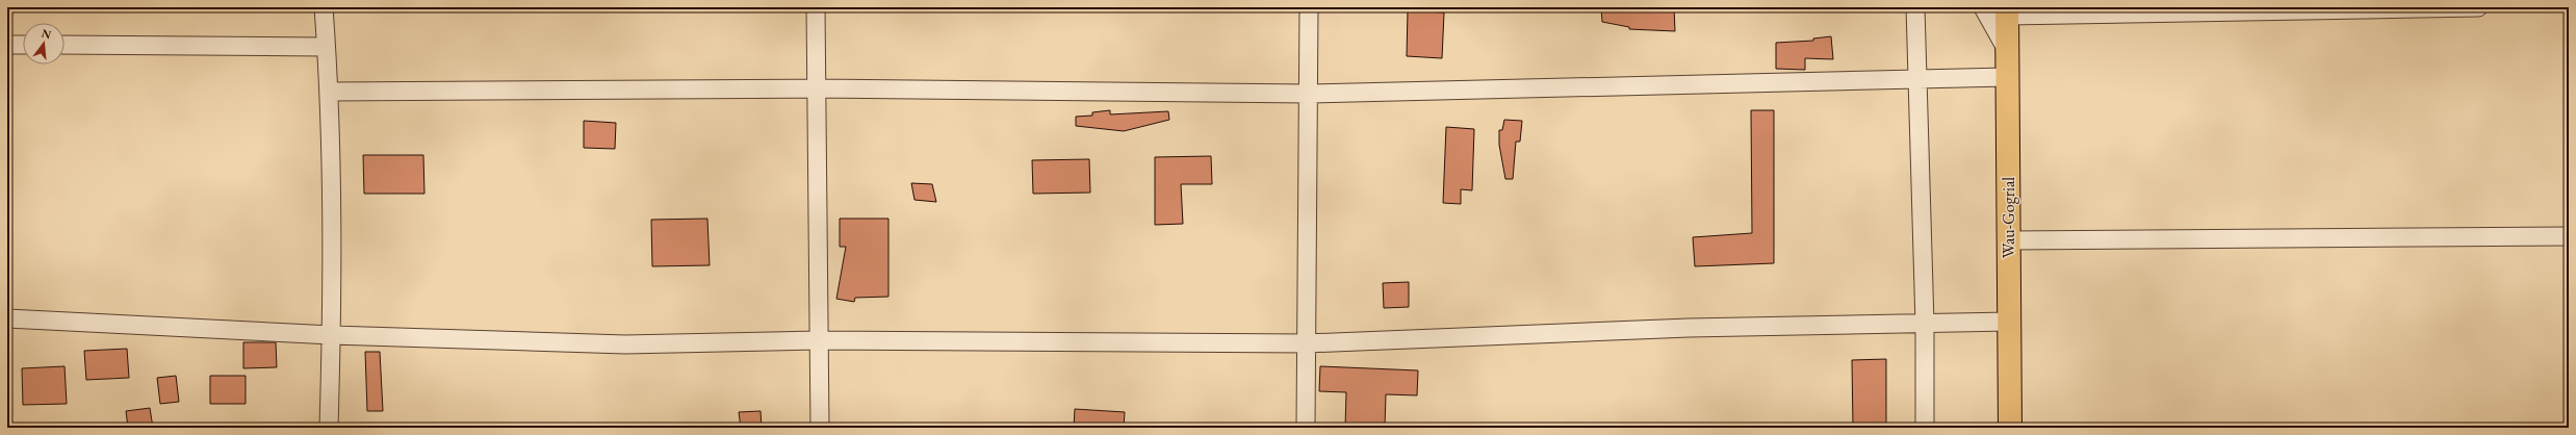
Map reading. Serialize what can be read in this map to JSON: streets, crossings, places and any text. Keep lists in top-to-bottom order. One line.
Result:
{"streets":{"main road":["Wau-Gogrial"]},"north":"top"}
